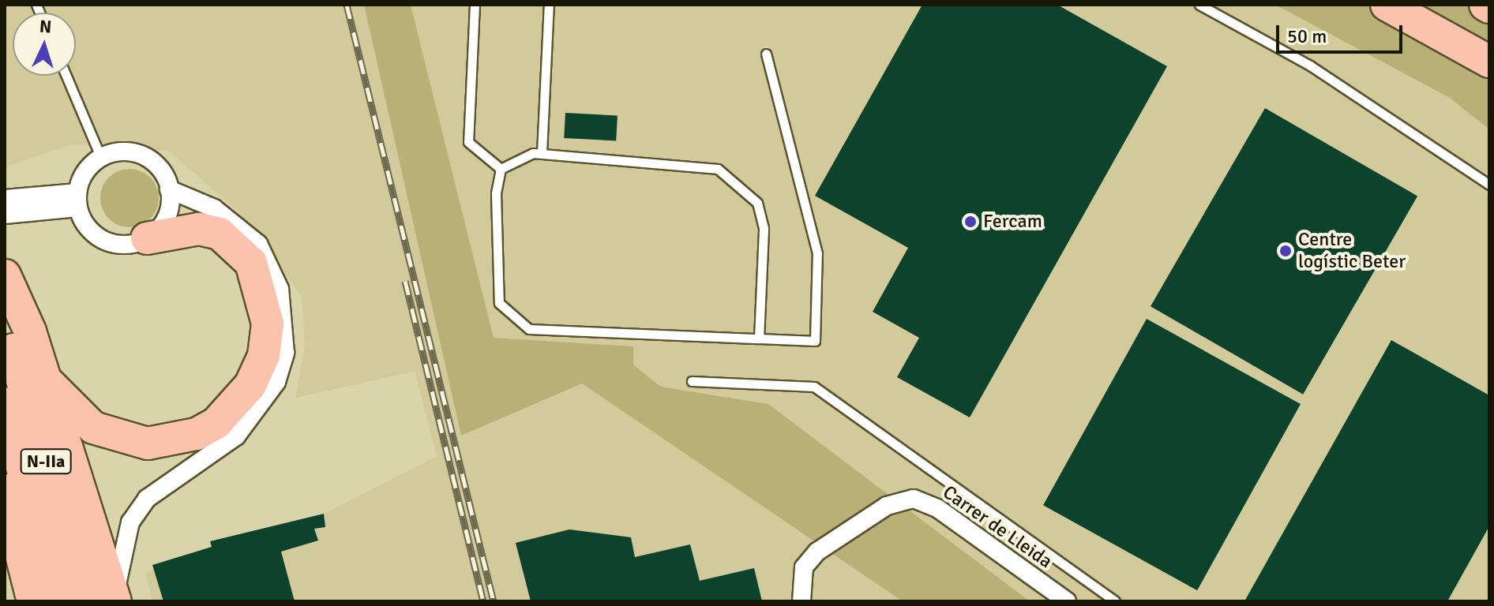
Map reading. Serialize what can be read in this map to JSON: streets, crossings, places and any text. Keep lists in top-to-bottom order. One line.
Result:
{"streets":{"highway":["N-IIa"],"street":["Carrer de Lleida"]},"places":["Fercam","Centre logístic Beter"],"scale_bar":"50 m","north":"top"}
